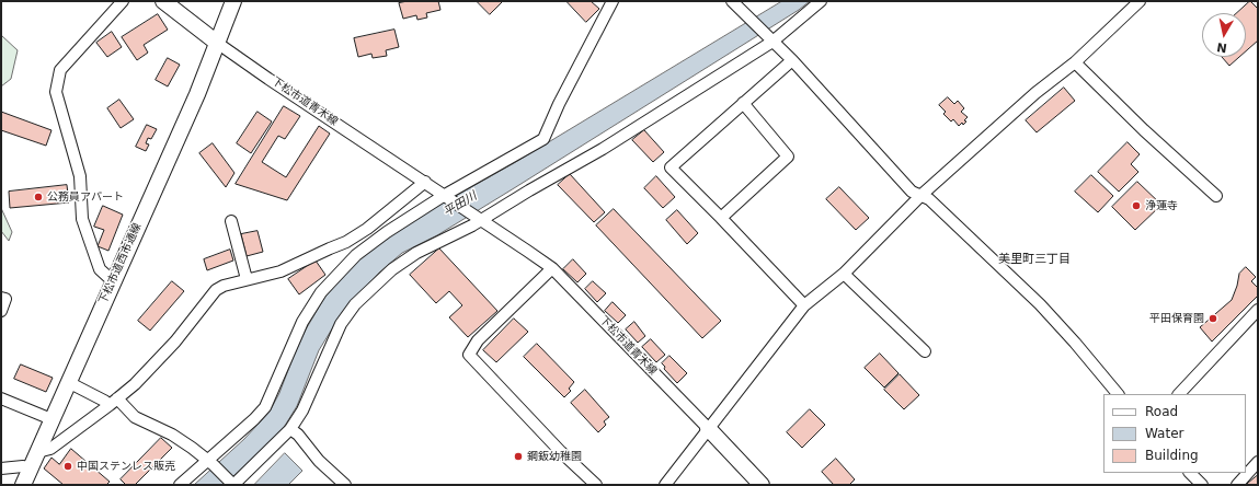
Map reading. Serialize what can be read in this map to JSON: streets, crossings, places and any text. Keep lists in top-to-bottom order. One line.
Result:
{"streets":{"street":["下松市道青木線","下松市道西市通線"]},"crossings":[["下松市道青木線","下松市道西市通線"]],"districts":["美里町三丁目"],"water":["平田川"],"places":["公務員アパート","浄蓮寺","平田保育園","鋼鈑幼稚園","中国ステンレス販売"],"legend":["Road","Water","Building"],"north":"bottom"}
